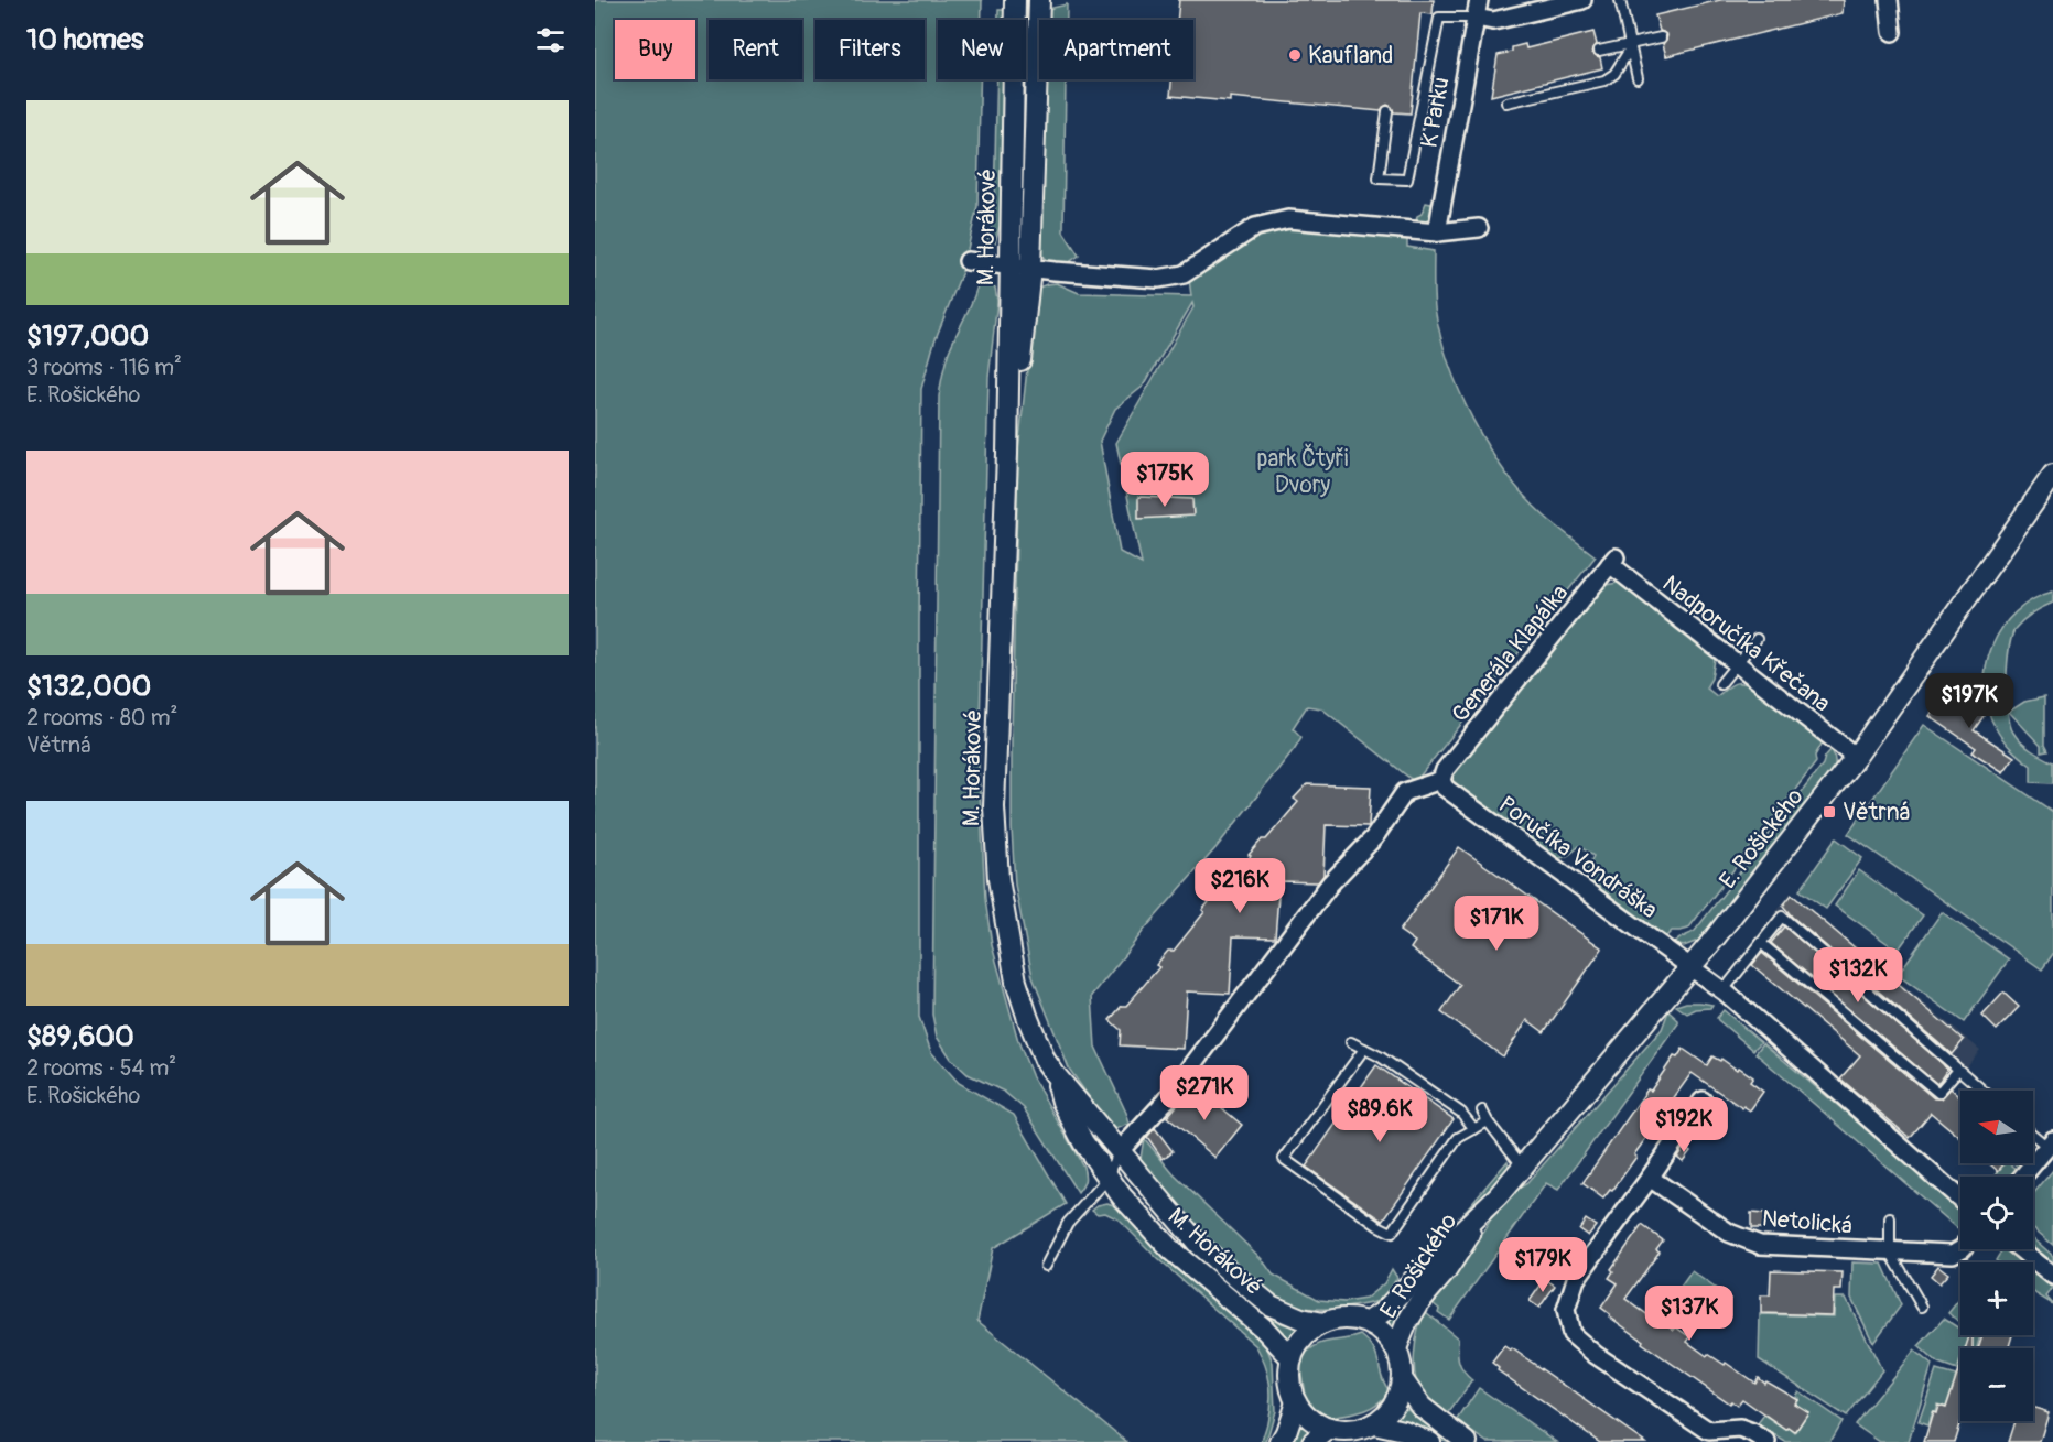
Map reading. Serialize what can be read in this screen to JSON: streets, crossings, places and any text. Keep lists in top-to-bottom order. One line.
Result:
{"streets":{"street":["K Parku","M. Horákové","Nadporučíka Křečana","Generála Klapálka","E. Rošického","Poručíka Vondráška","Netolická"]},"crossings":[["M. Horákové","E. Rošického"],["Nadporučíka Křečana","Generála Klapálka"],["Nadporučíka Křečana","E. Rošického"],["Generála Klapálka","Poručíka Vondráška"],["E. Rošického","Poručíka Vondráška"]],"parks":["park Čtyři Dvory"],"places":{"other":["Kaufland"],"transit":["Větrná"]},"north":"left","page":{"heading":"10 homes","chip":["Buy","Rent","Filters","New","Apartment"],"list":[{"name":"$197,000","note":"3 rooms · 116 m² · E. Rošického"},{"name":"$132,000","note":"2 rooms · 80 m² · Větrná"},{"name":"$89,600","note":"2 rooms · 54 m² · E. Rošického"}],"price":["$175K","$197K","$216K","$171K","$132K","$271K","$89.6K","$192K","$179K","$137K"],"map_buttons":["+","−"]}}
